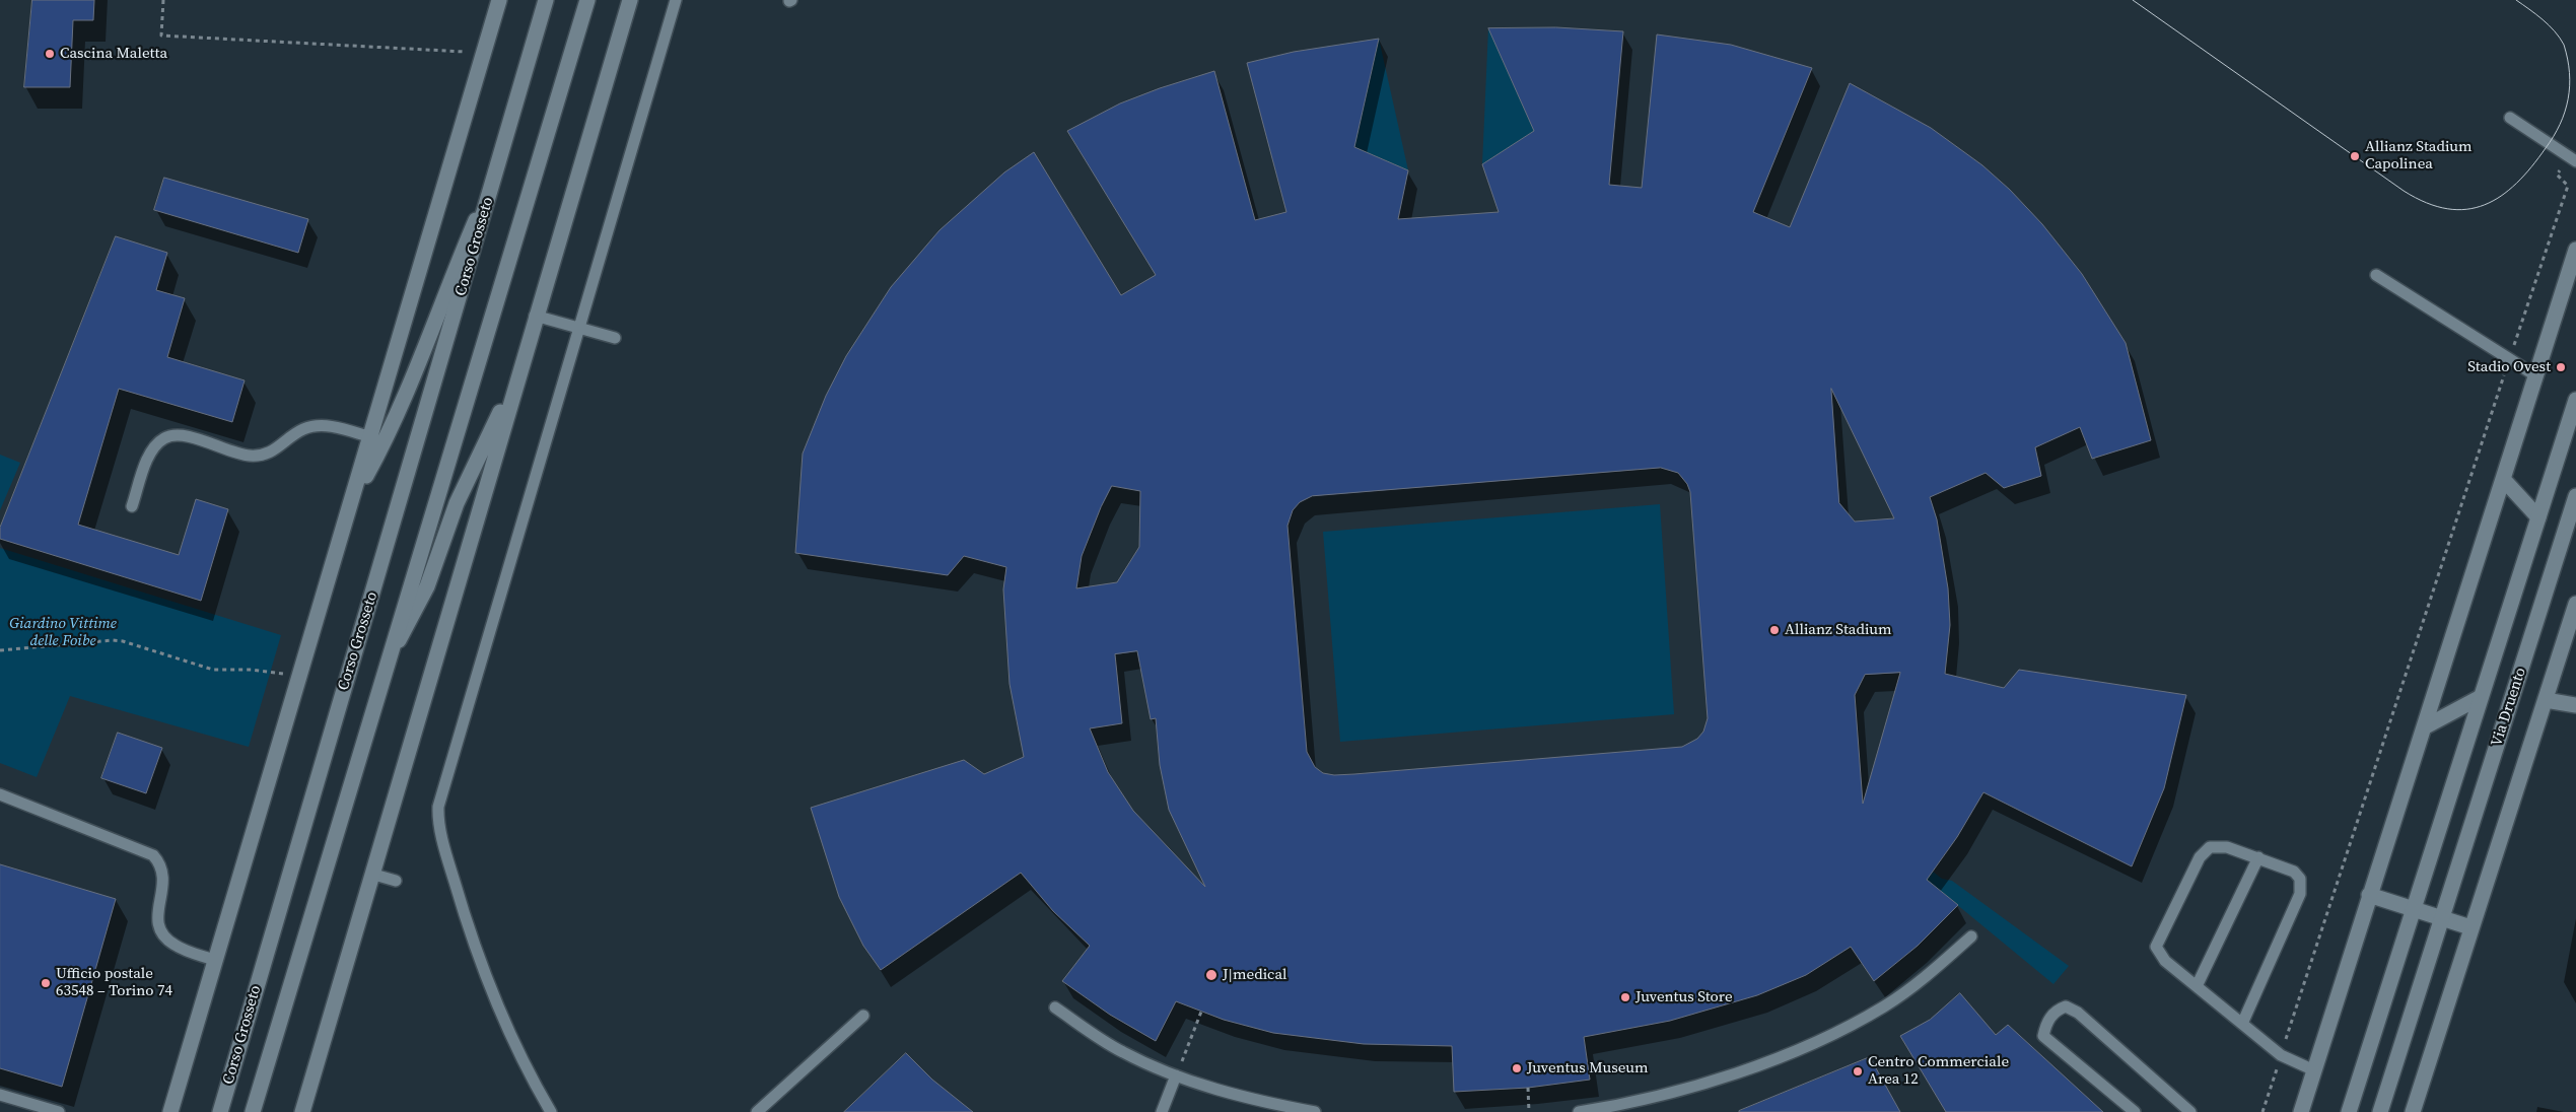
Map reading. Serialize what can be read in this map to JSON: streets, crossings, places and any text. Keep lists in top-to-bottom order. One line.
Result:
{"streets":{"street":["Corso Grosseto","Via Druento"]},"parks":["Giardino Vittime delle Foibe"],"places":["Cascina Maletta","Allianz Stadium Capolinea","Stadio Ovest","Allianz Stadium","J|medical","Ufficio postale 63548 – Torino 74","Juventus Store","Juventus Museum","Centro Commerciale Area 12"]}
